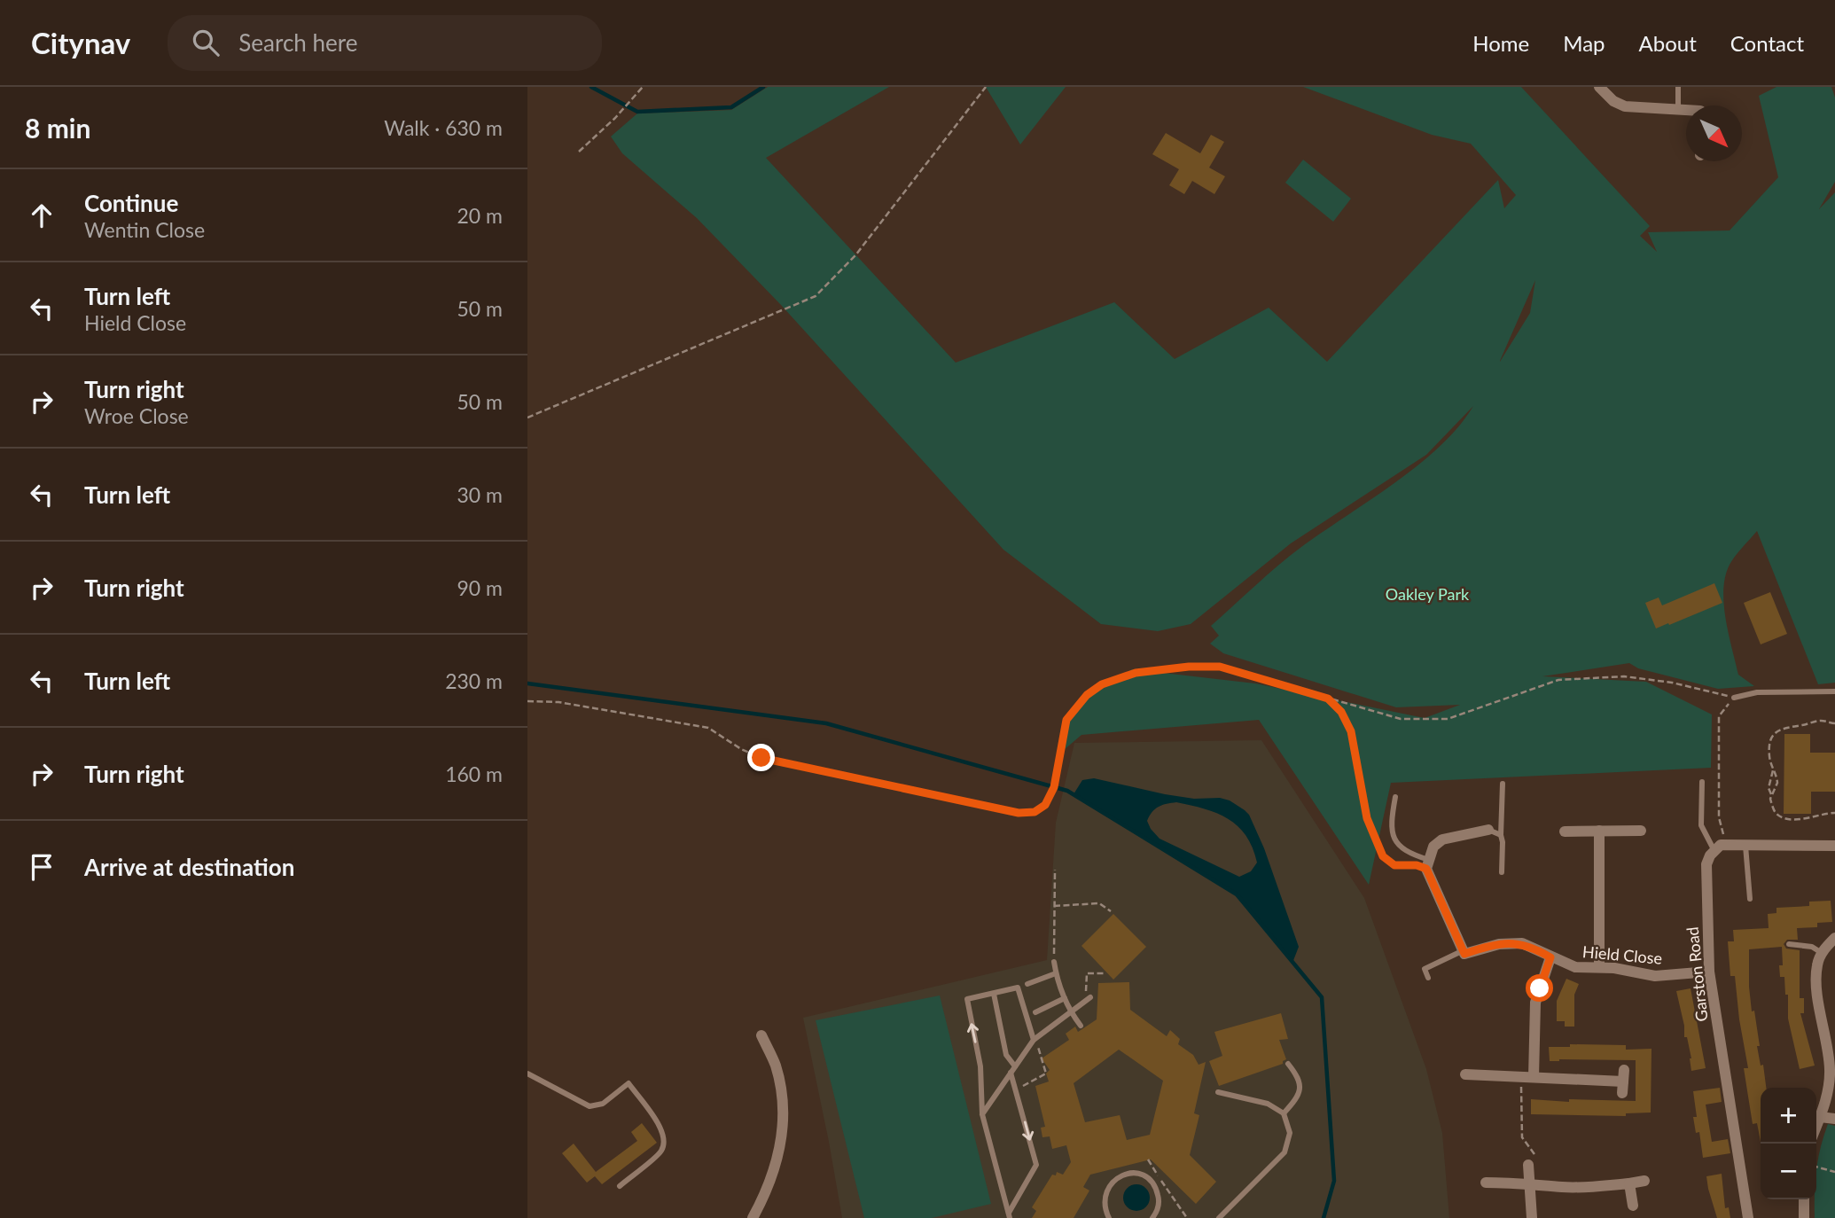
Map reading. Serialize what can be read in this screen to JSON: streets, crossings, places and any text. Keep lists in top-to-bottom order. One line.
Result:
{"streets":{"street":["Hield Close","Garston Road"]},"crossings":[["Hield Close","Garston Road"]],"parks":["Oakley Park"],"north":"bottom right","page":{"header":"Citynav","search":"Search here","nav":["Home","Map","About","Contact"],"heading":["8 min","Walk · 630 m"],"list":[["Continue","Wentin Close","20 m"],["Turn left","Hield Close","50 m"],["Turn right","Wroe Close","50 m"],["Turn left","30 m"],["Turn right","90 m"],["Turn left","230 m"],["Turn right","160 m"],"Arrive at destination"],"map_buttons":["+","−"]}}
